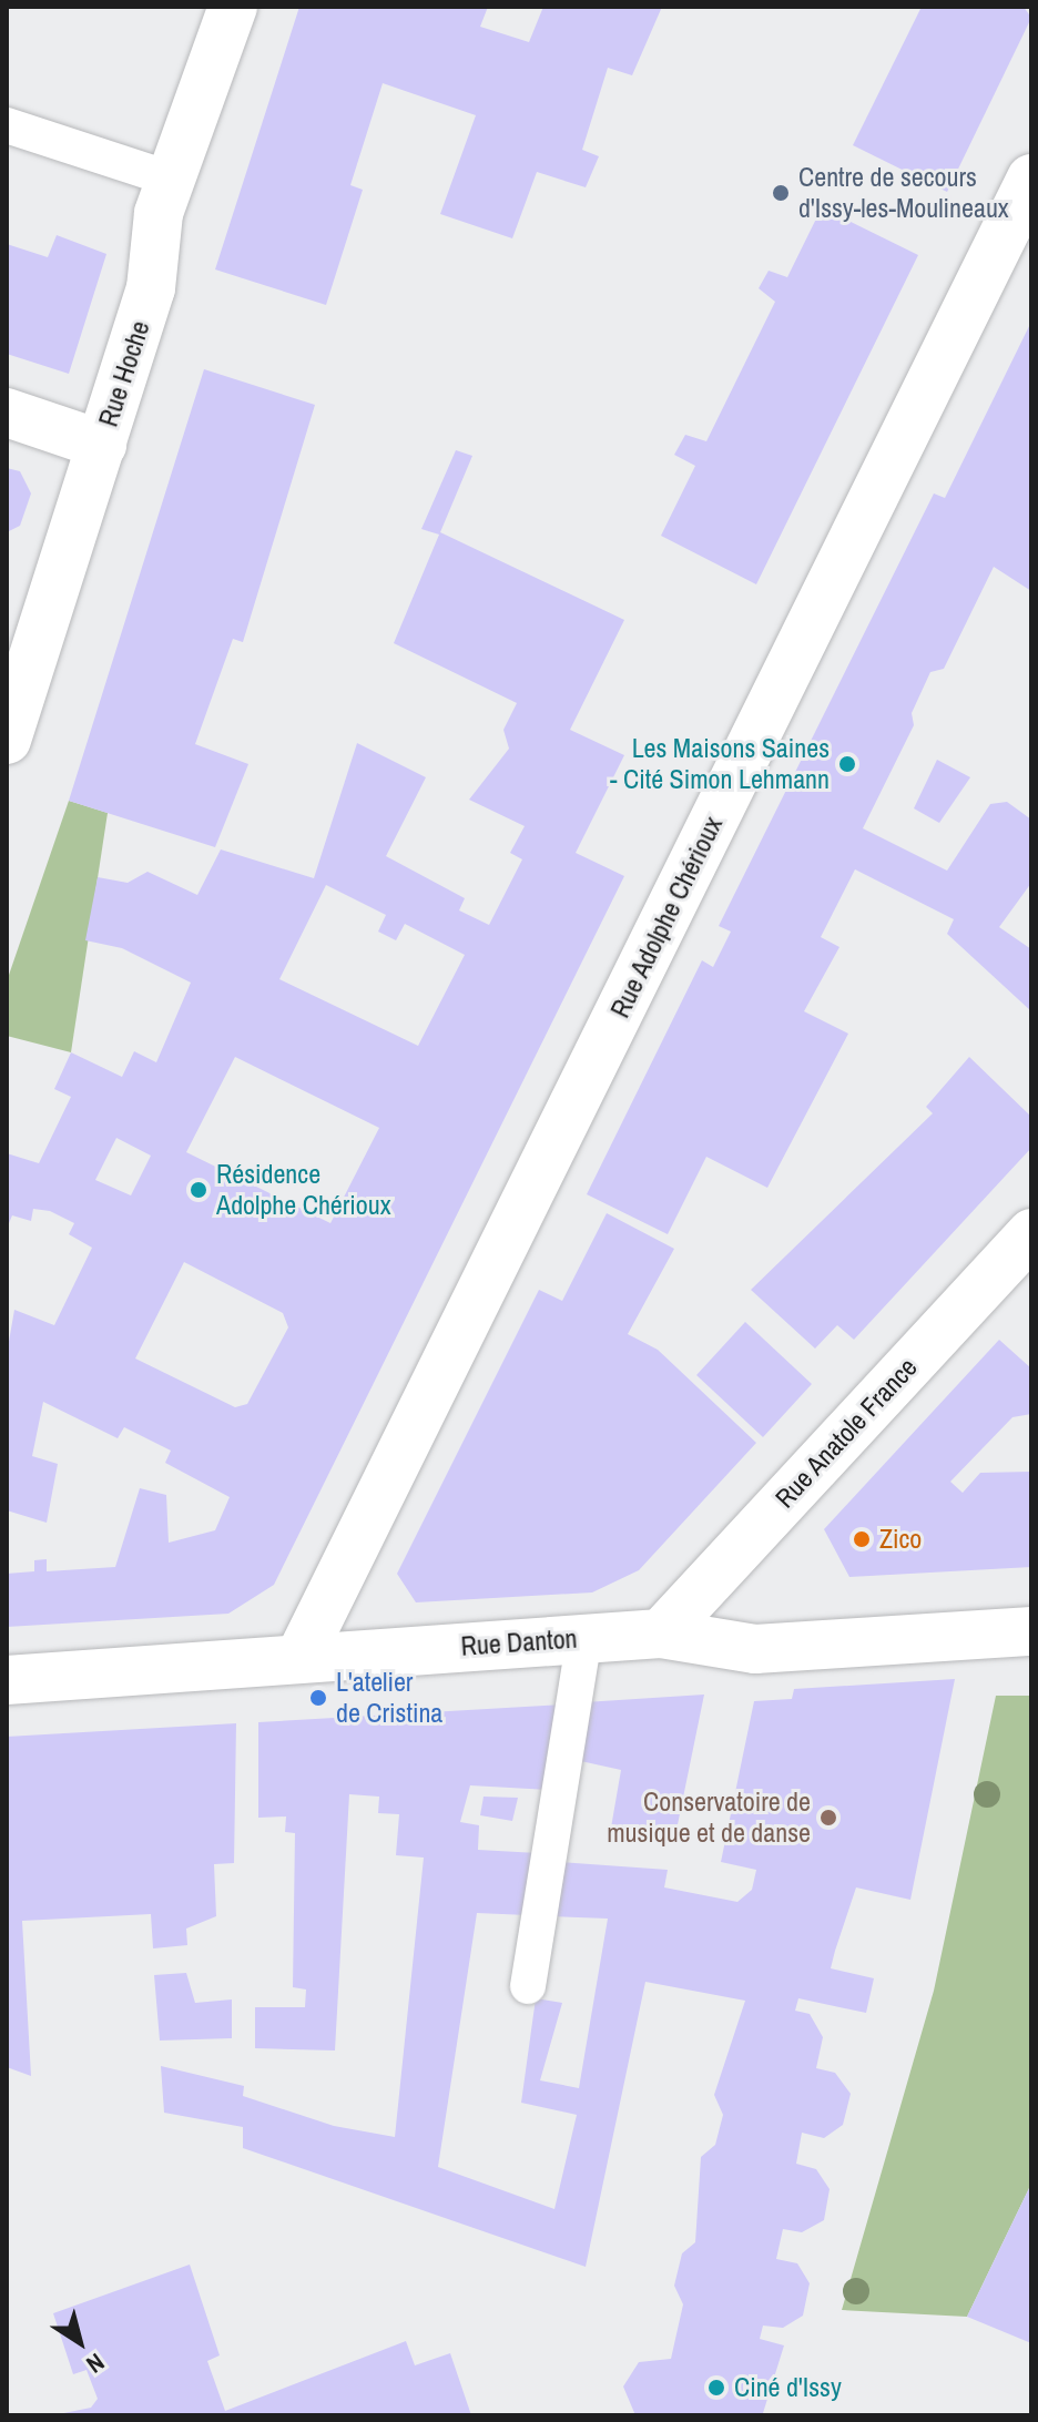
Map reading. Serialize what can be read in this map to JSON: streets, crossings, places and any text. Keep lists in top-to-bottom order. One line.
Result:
{"streets":{"street":["Rue Hoche","Rue Adolphe Chérioux","Rue Anatole France","Rue Danton"]},"crossings":[["Rue Adolphe Chérioux","Rue Danton"],["Rue Anatole France","Rue Danton"]],"places":["Centre de secours d'Issy-les-Moulineaux","Les Maisons Saines - Cité Simon Lehmann","Résidence Adolphe Chérioux","Zico","L'atelier de Cristina","Conservatoire de musique et de danse","Ciné d'Issy"],"north":"bottom right"}
